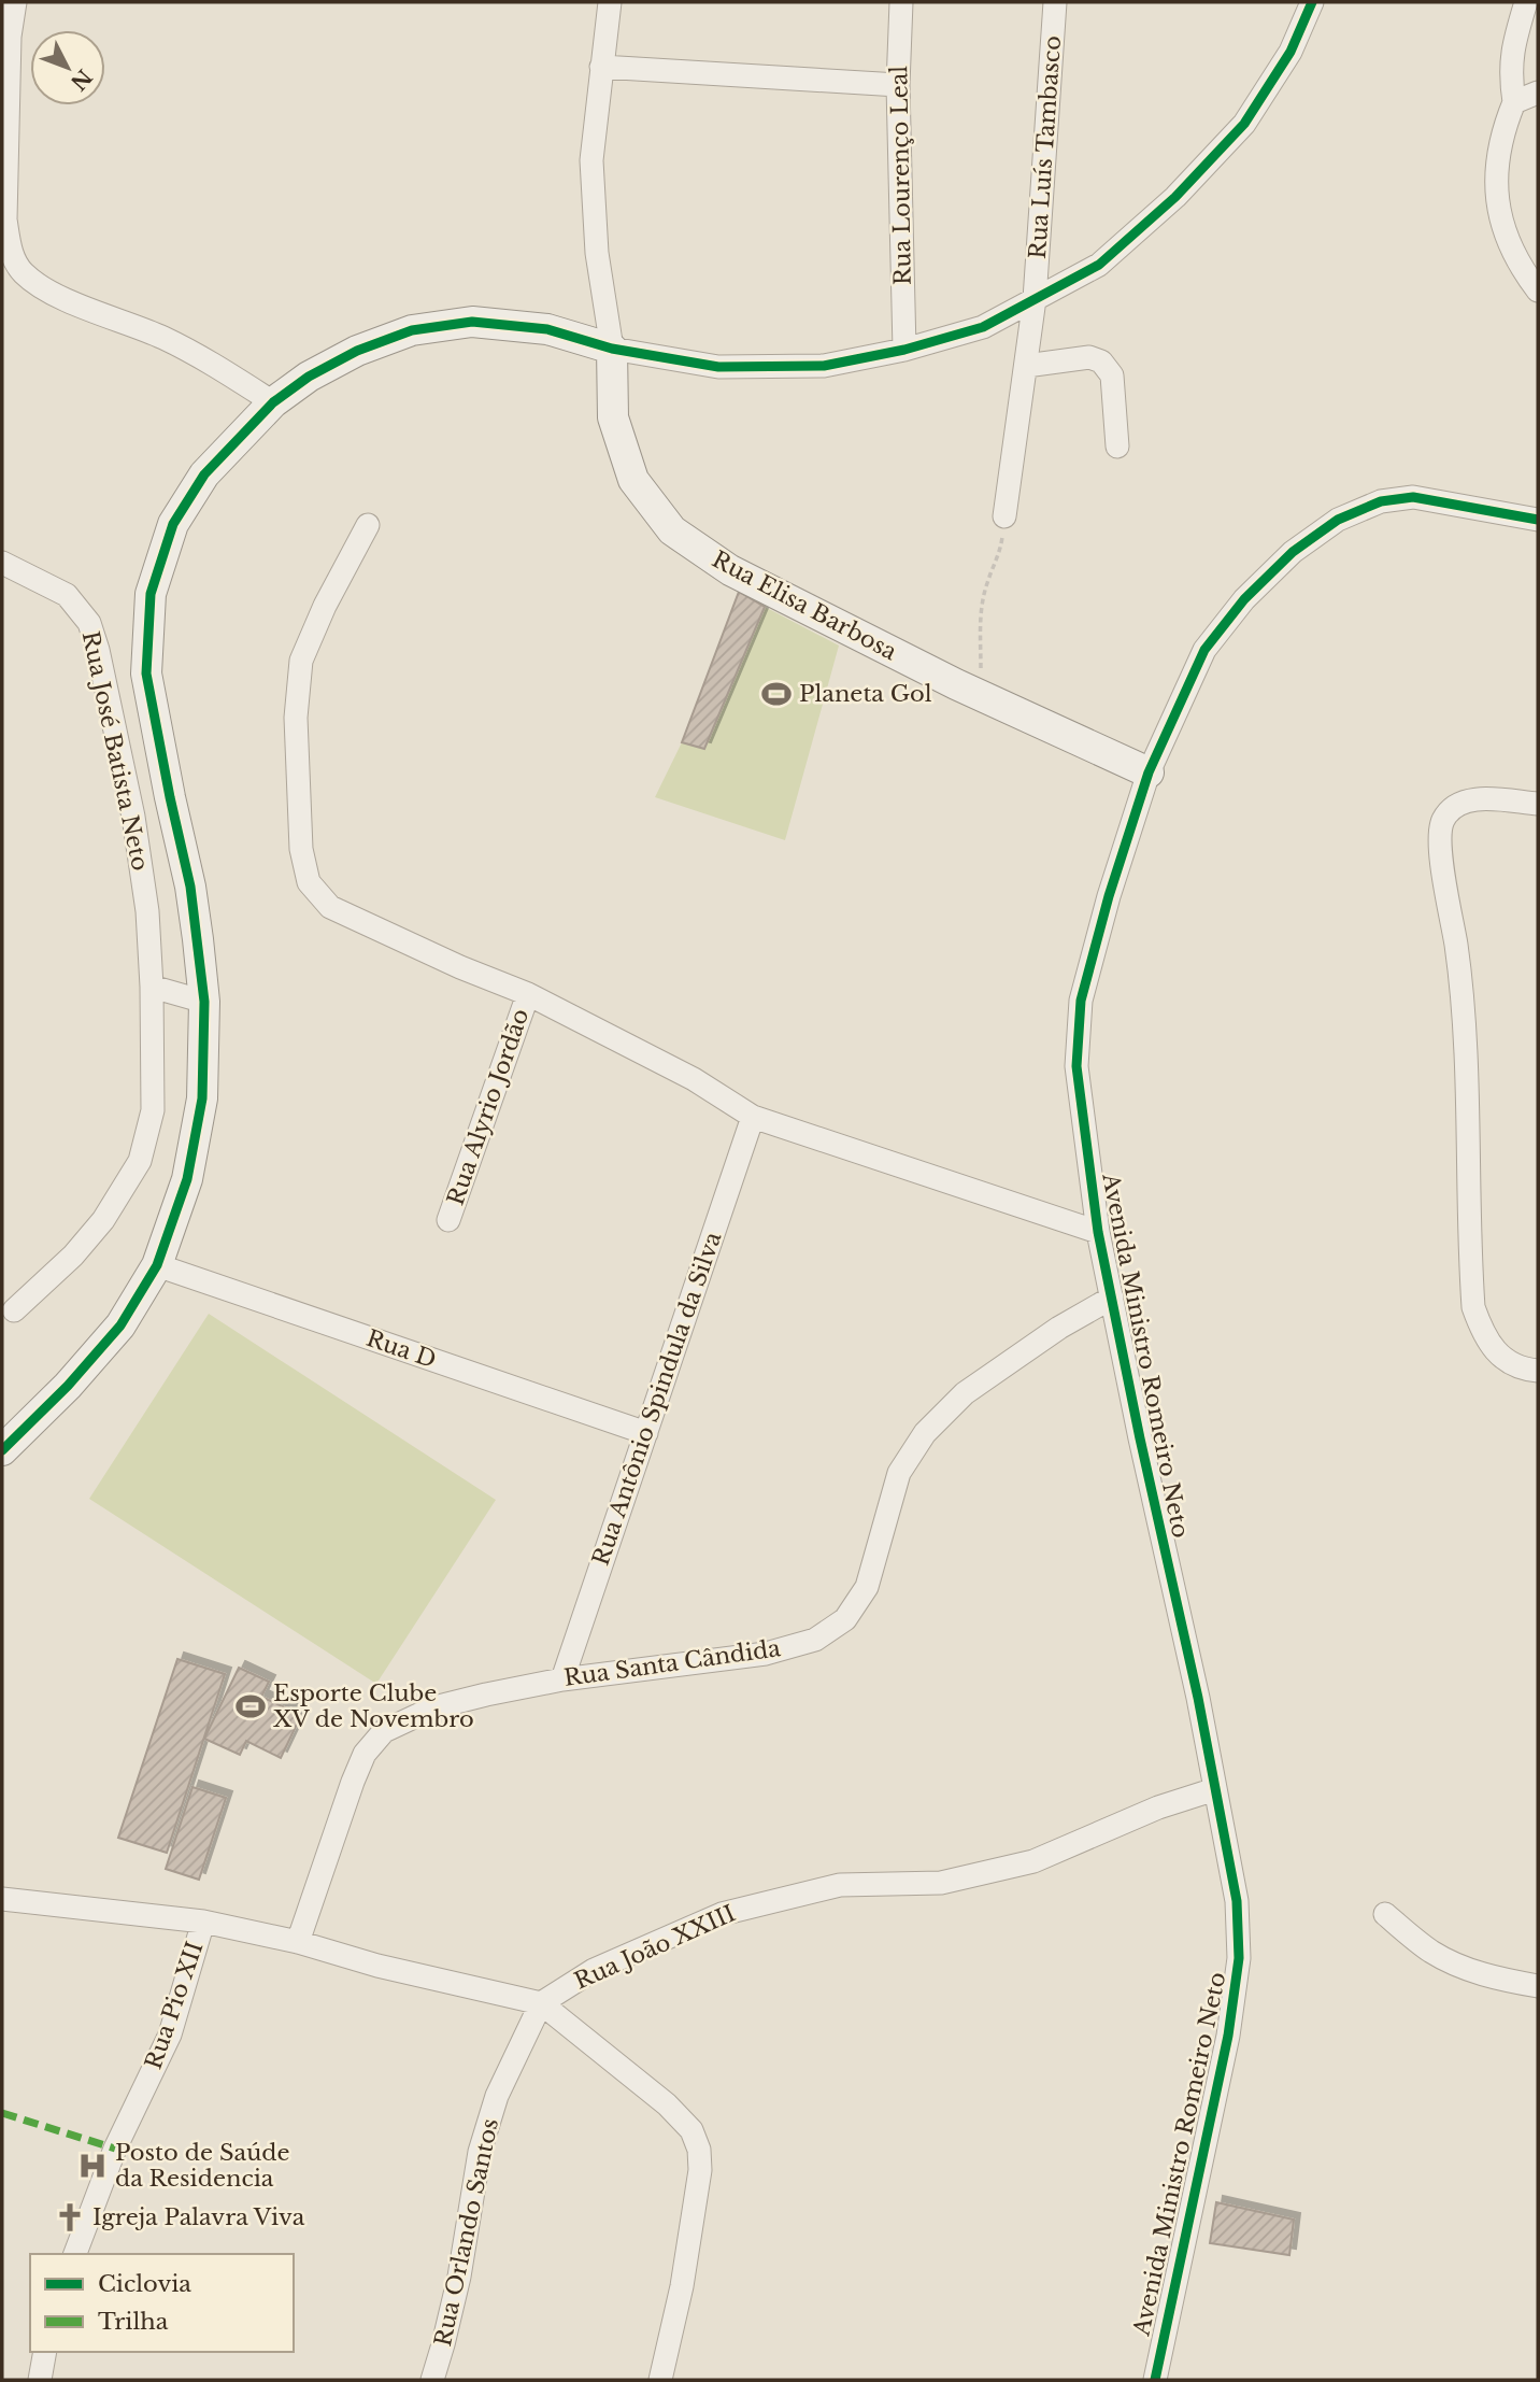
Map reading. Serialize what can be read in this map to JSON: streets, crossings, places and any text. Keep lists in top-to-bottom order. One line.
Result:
{"streets":{"street":["Rua Luís Tambasco","Rua Lourenço Leal","Rua Elisa Barbosa","Rua José Batista Neto","Rua Alyrio Jordão","Rua D","Avenida Ministro Romeiro Neto","Rua Antônio Spindula da Silva","Rua Santa Cândida","Rua João XXIII","Rua Pio XII","Rua Orlando Santos"]},"crossings":[["Rua Elisa Barbosa","Avenida Ministro Romeiro Neto"],["Rua D","Rua Antônio Spindula da Silva"],["Avenida Ministro Romeiro Neto","Rua Santa Cândida"],["Avenida Ministro Romeiro Neto","Rua João XXIII"],["Rua Antônio Spindula da Silva","Rua Santa Cândida"],["Rua João XXIII","Rua Orlando Santos"]],"places":{"sports":["Planeta Gol","Esporte Clube XV de Novembro"],"hospital":["Posto de Saúde da Residencia"],"church":["Igreja Palavra Viva"]},"legend":["Ciclovia","Trilha"],"north":"bottom right"}
